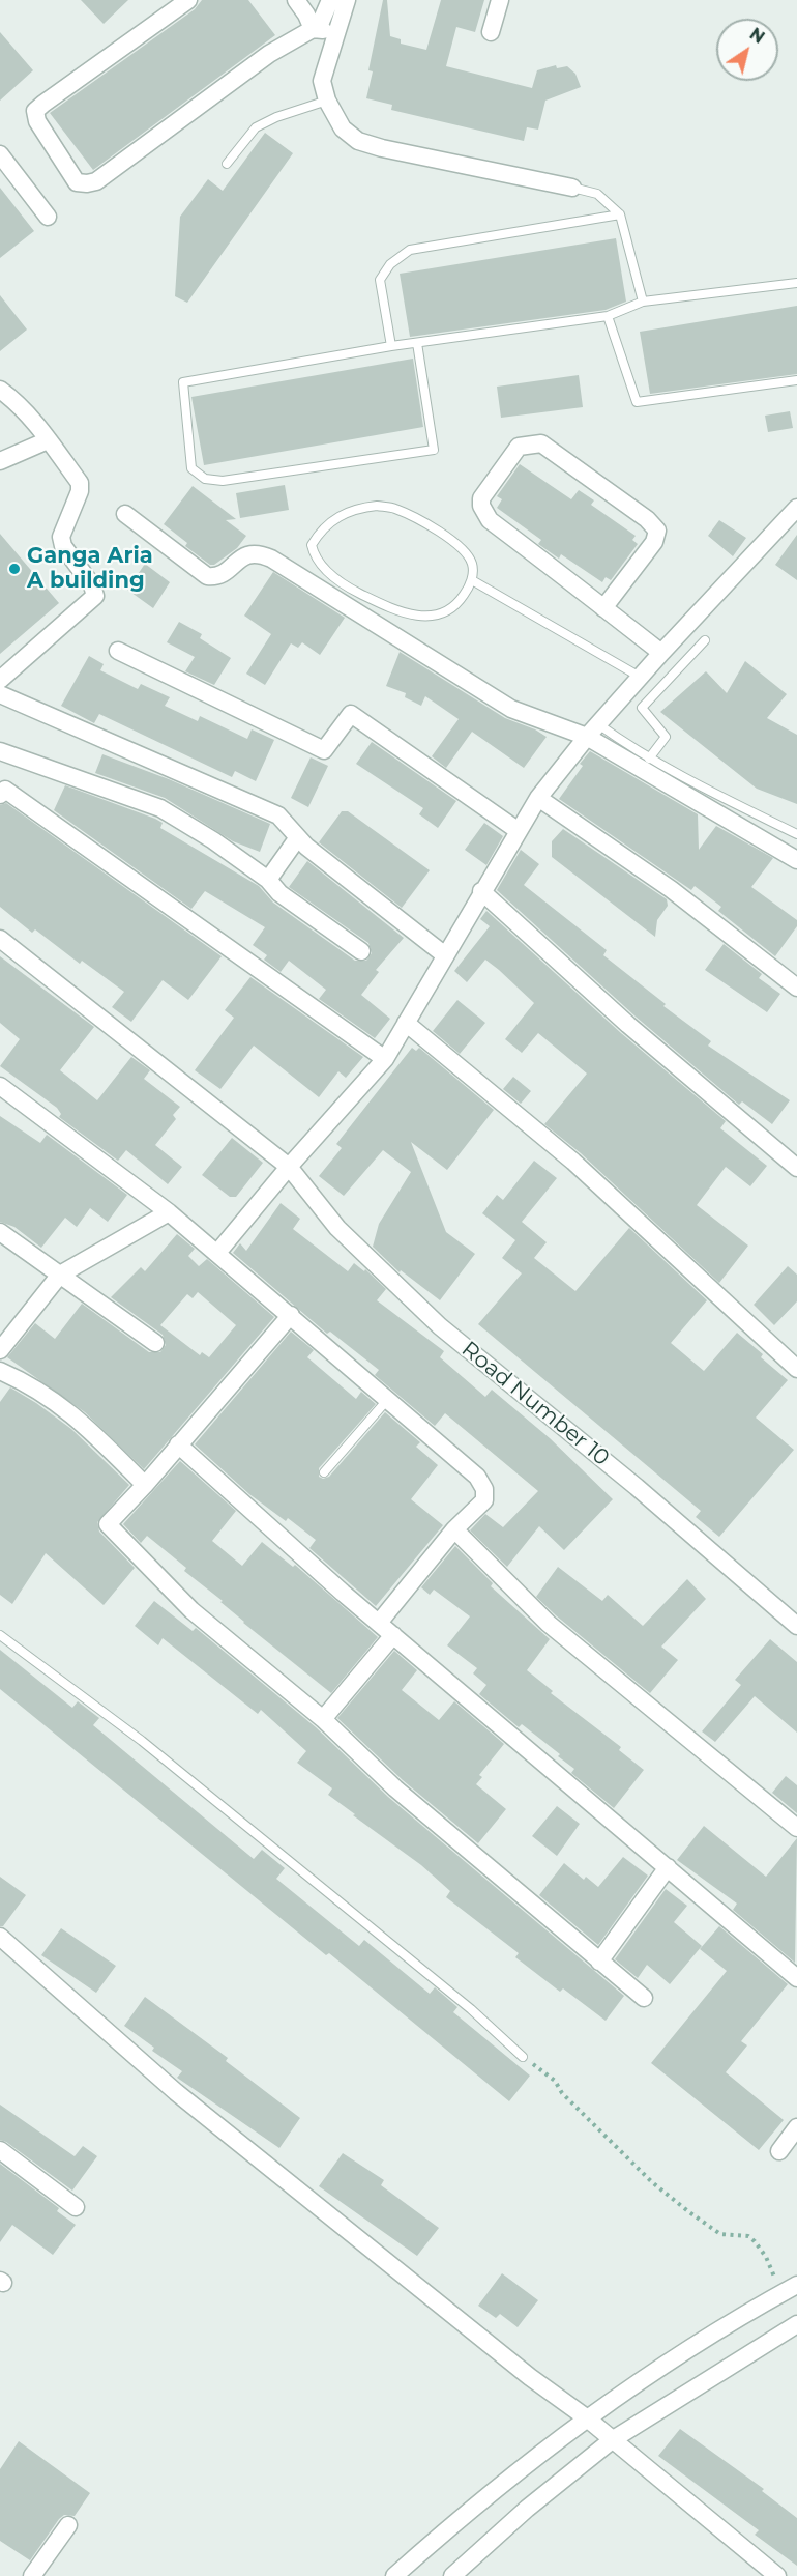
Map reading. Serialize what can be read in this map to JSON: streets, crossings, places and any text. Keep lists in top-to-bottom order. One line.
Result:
{"streets":{"street":["Road Number 10"]},"places":["Ganga Aria A building"],"north":"top right"}
